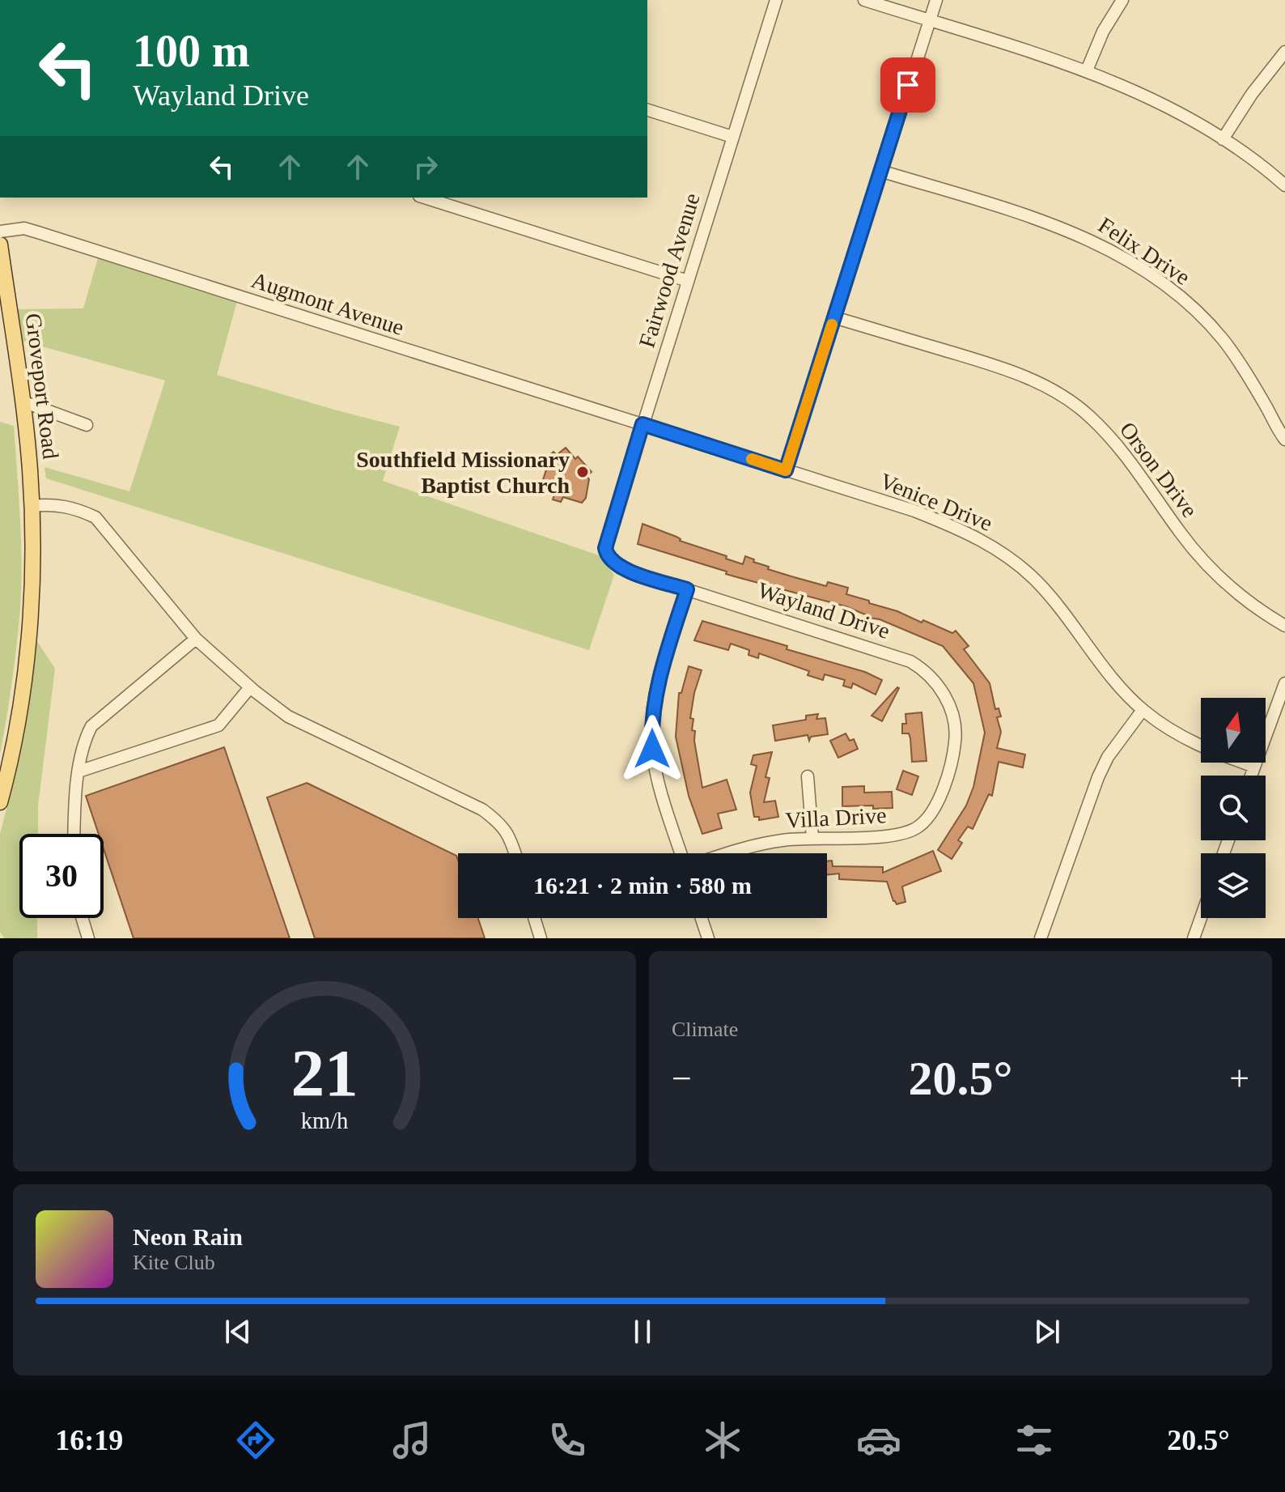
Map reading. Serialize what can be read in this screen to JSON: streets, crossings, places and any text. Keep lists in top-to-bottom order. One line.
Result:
{"streets":{"main road":["Groveport Road"],"street":["Felix Drive","Fairwood Avenue","Augmont Avenue","Orson Drive","Venice Drive","Wayland Drive","Villa Drive"]},"crossings":[["Fairwood Avenue","Augmont Avenue"],["Fairwood Avenue","Venice Drive"],["Fairwood Avenue","Wayland Drive"],["Augmont Avenue","Venice Drive"],["Wayland Drive","Villa Drive"]],"places":["Southfield Missionary Baptist Church"],"north":"top","page":{"turn":["100 m","Wayland Drive"],"limit":"30","trip":"16:21 · 2 min · 580 m","tile":"Climate","heat":["−","20.5°","+"],"song":["Neon Rain","Kite Club"],"tabs":["16:19","20.5°"],"gauge":["21","km/h"]}}
